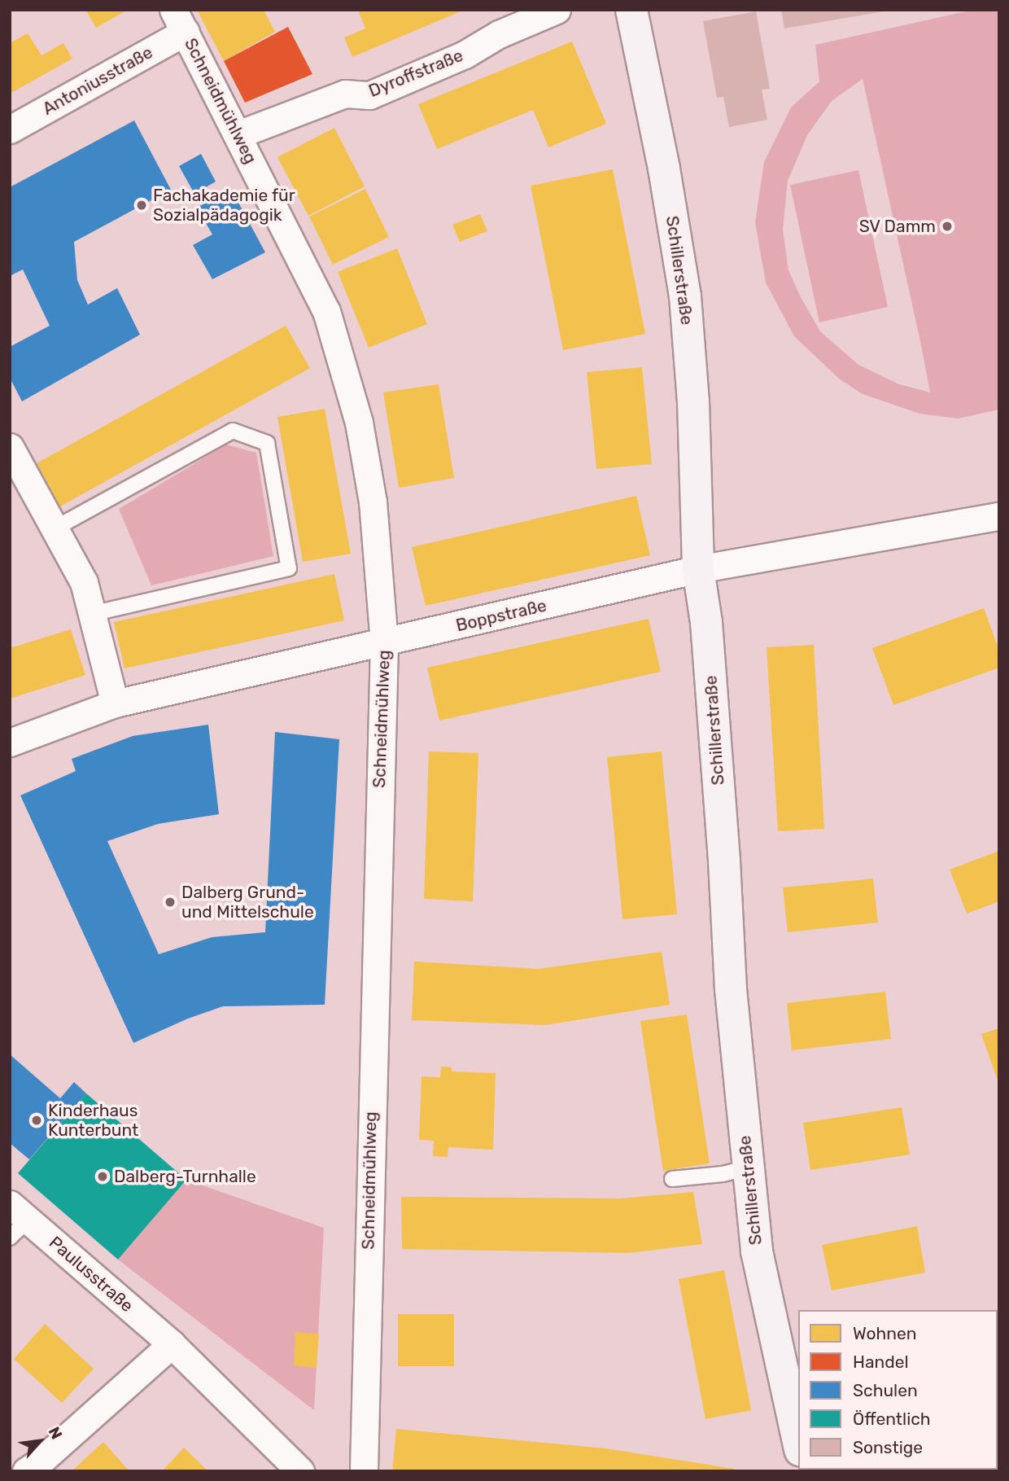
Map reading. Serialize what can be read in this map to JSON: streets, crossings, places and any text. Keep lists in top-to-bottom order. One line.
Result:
{"streets":{"main road":["Schillerstraße"],"street":["Dyroffstraße","Antoniusstraße","Schneidmühlweg","Boppstraße","Paulusstraße"]},"crossings":[["Dyroffstraße","Schneidmühlweg"],["Antoniusstraße","Schneidmühlweg"],["Schneidmühlweg","Boppstraße"],["Schillerstraße","Boppstraße"]],"places":["Fachakademie für Sozialpädagogik","SV Damm","Dalberg Grund- und Mittelschule","Kinderhaus Kunterbunt","Dalberg-Turnhalle"],"legend":["Wohnen","Handel","Schulen","Öffentlich","Sonstige"],"north":"top right"}
